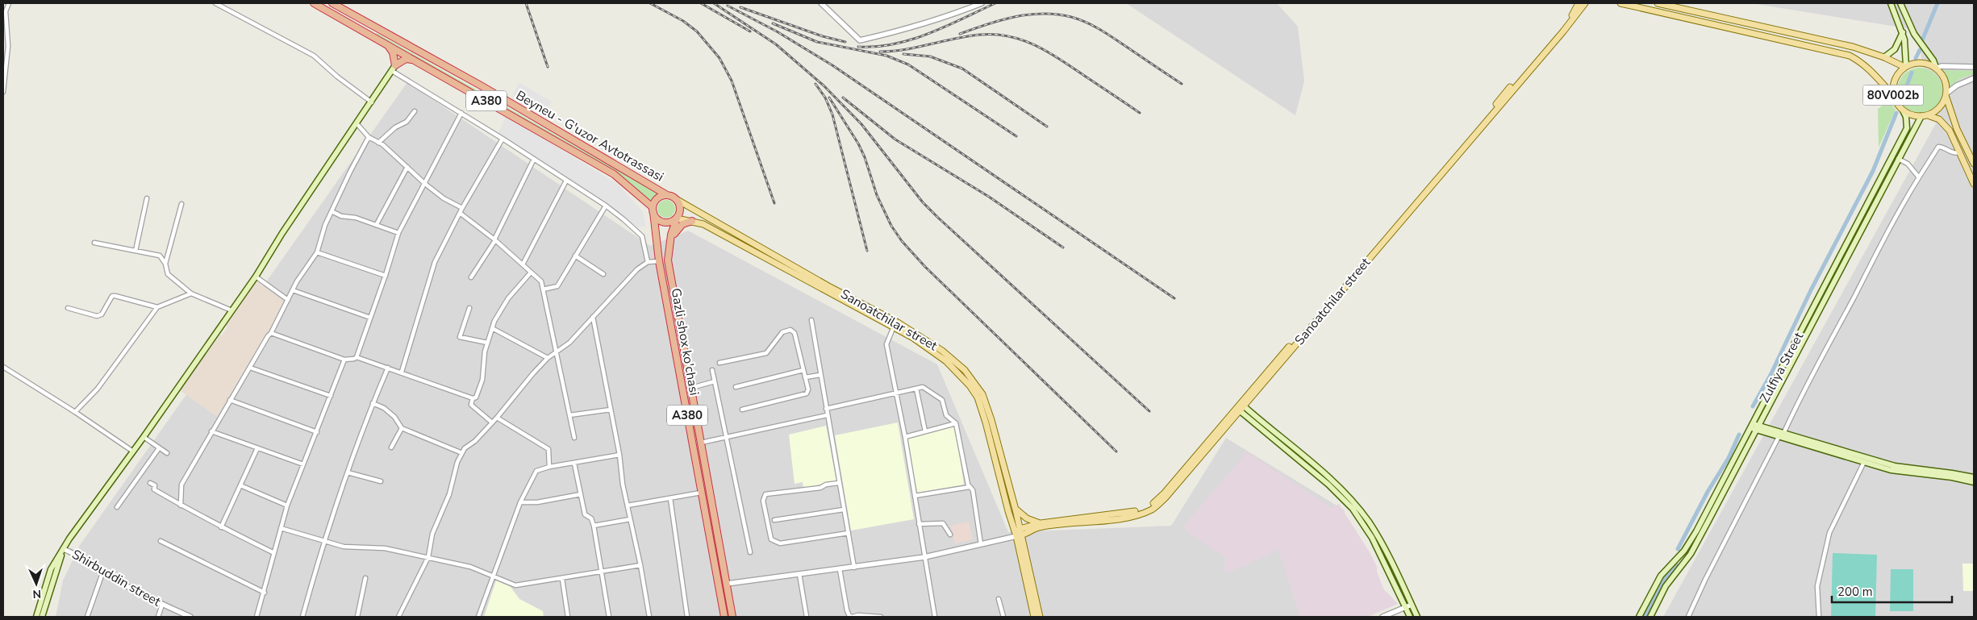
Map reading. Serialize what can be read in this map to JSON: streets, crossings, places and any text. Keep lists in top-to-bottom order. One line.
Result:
{"streets":{"highway":["A380","Beyneu - G'uzor Avtotrassasi","Gazli shox ko'chasi"],"main road":["80V002b","Sanoatchilar street","Zulfiya Street"],"street":["Shirbuddin street"]},"crossings":[["80V002b","Zulfiya Street"],["A380","Beyneu - G'uzor Avtotrassasi"],["A380","Sanoatchilar street"],["A380","Gazli shox ko'chasi"],["Beyneu - G'uzor Avtotrassasi","Sanoatchilar street"],["Beyneu - G'uzor Avtotrassasi","Gazli shox ko'chasi"],["Sanoatchilar street","Gazli shox ko'chasi"]],"scale_bar":"200 m","north":"bottom"}
